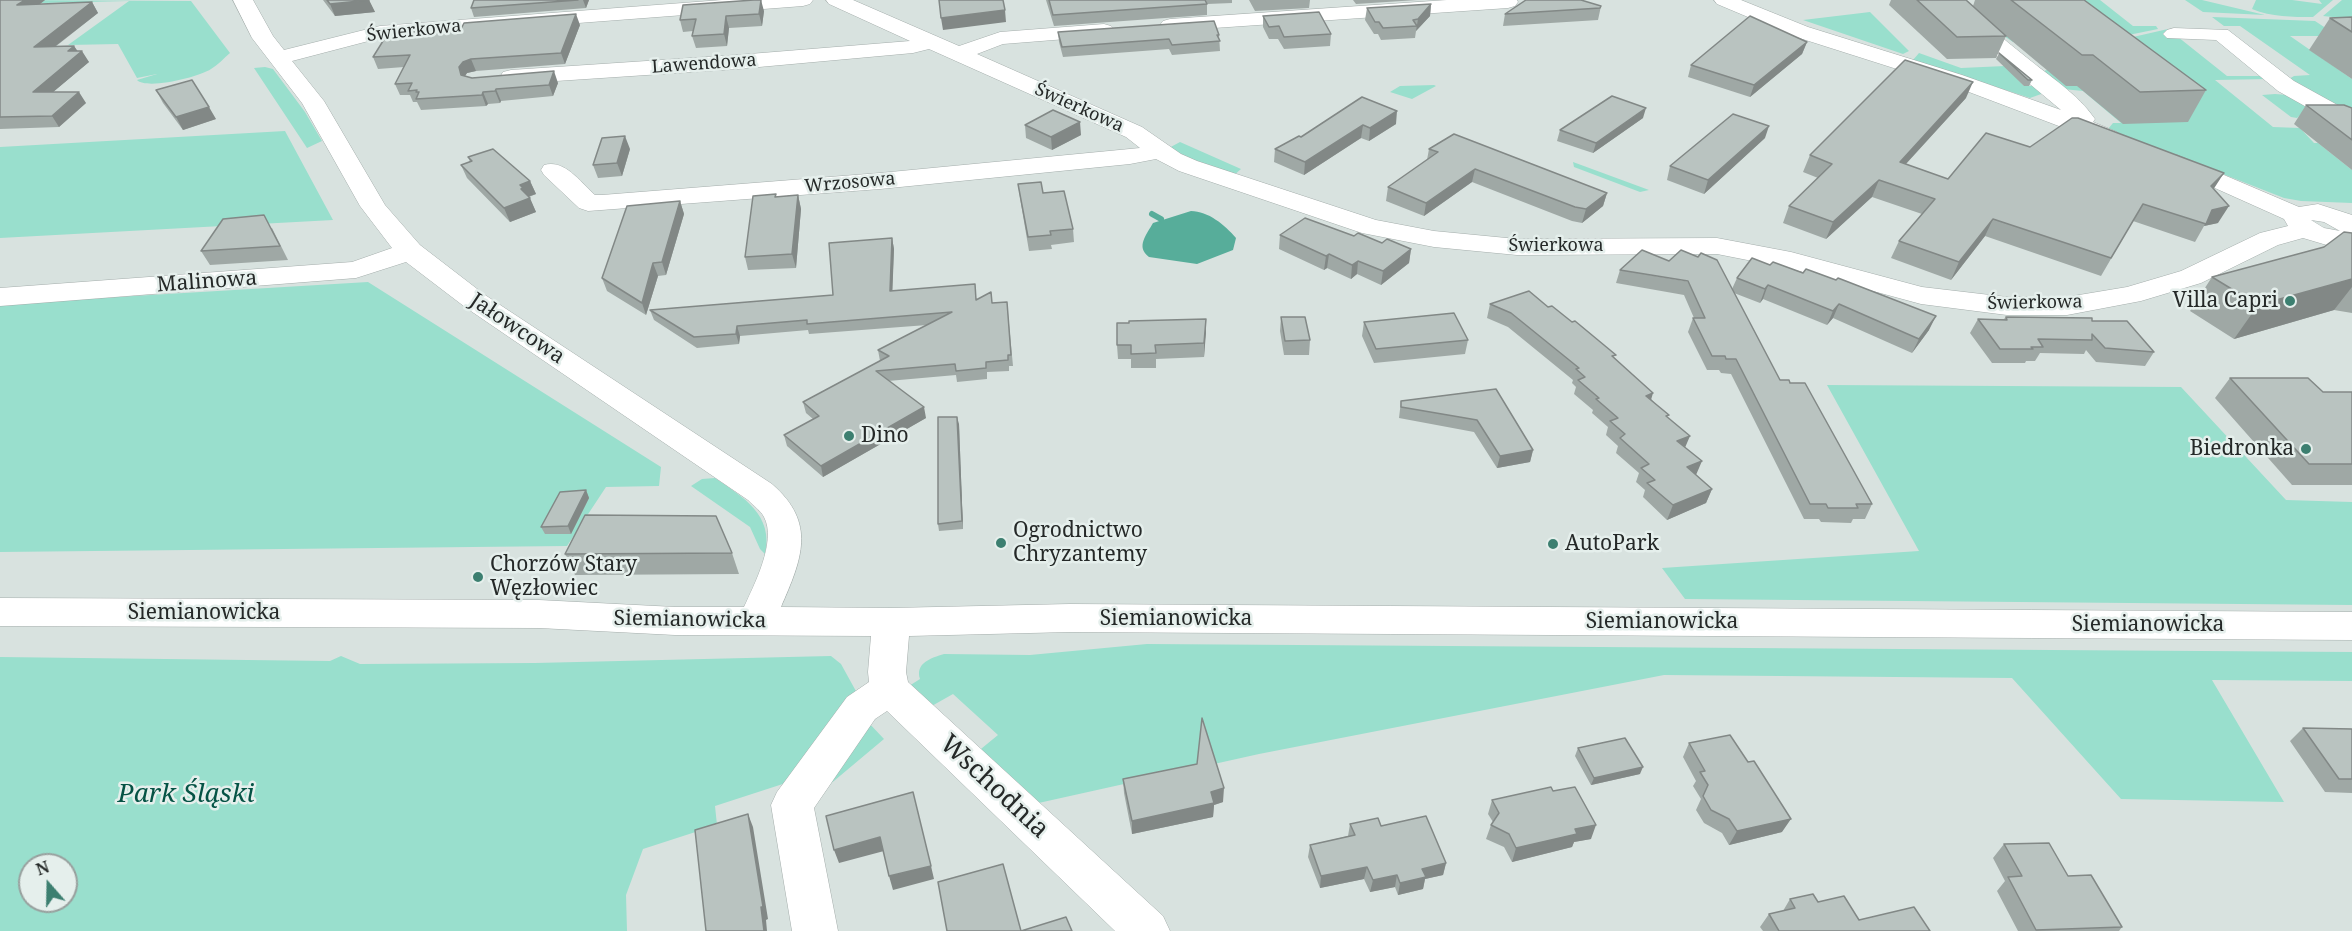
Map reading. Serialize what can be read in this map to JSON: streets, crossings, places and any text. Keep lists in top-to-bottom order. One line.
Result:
{"streets":{"street":["Świerkowa","Lawendowa","Wrzosowa","Malinowa","Jałowcowa","Siemianowicka","Wschodnia"]},"crossings":[["Świerkowa","Lawendowa"],["Świerkowa","Wrzosowa"],["Świerkowa","Jałowcowa"],["Malinowa","Jałowcowa"],["Jałowcowa","Siemianowicka"]],"parks":["Park Śląski"],"places":["Villa Capri","Dino","Biedronka","Ogrodnictwo Chryzantemy","AutoPark","Chorzów Stary Węzłowiec"],"north":"top"}
